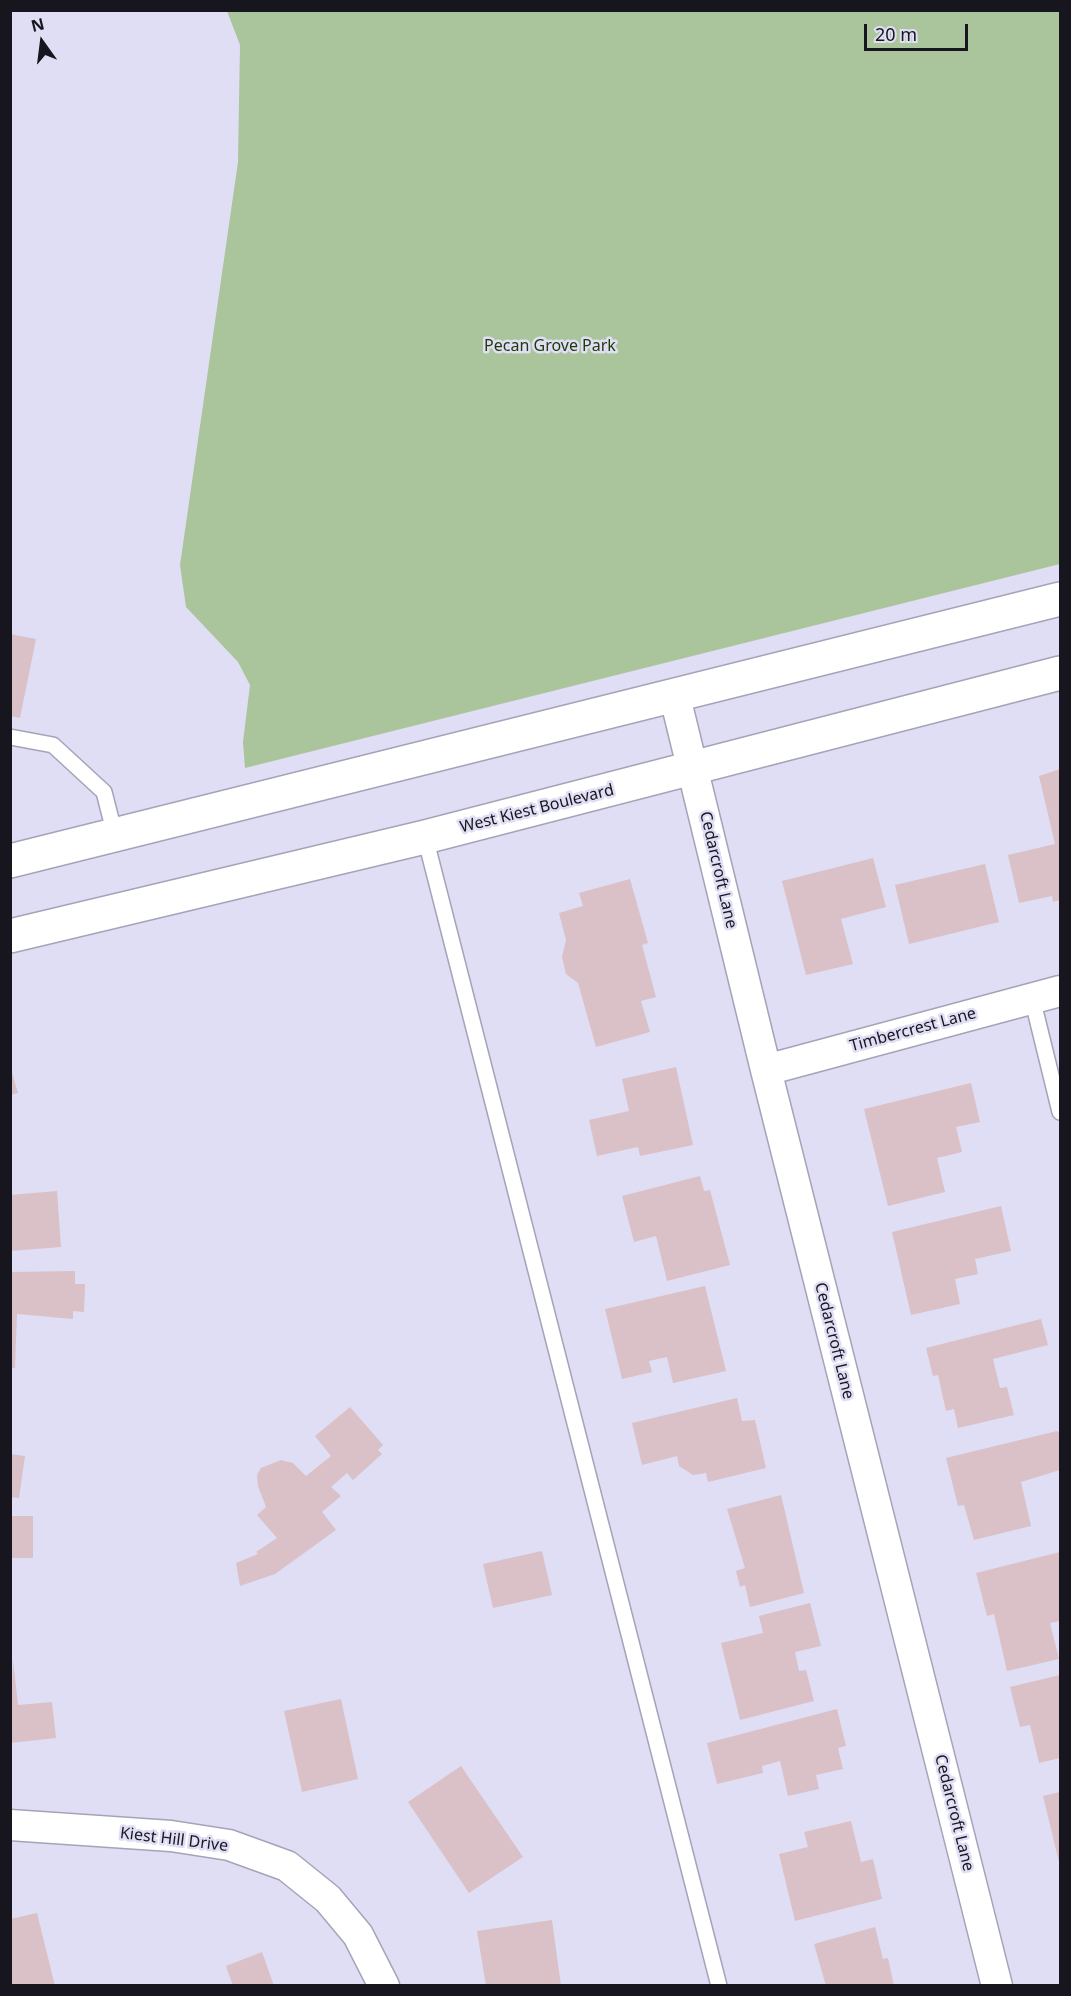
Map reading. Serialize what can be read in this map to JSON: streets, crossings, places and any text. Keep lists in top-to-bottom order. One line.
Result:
{"streets":{"main road":["West Kiest Boulevard"],"street":["Cedarcroft Lane","Timbercrest Lane","Kiest Hill Drive"]},"crossings":[["West Kiest Boulevard","Cedarcroft Lane"],["Cedarcroft Lane","Timbercrest Lane"]],"parks":["Pecan Grove Park"],"scale_bar":"20 m","north":"top"}
